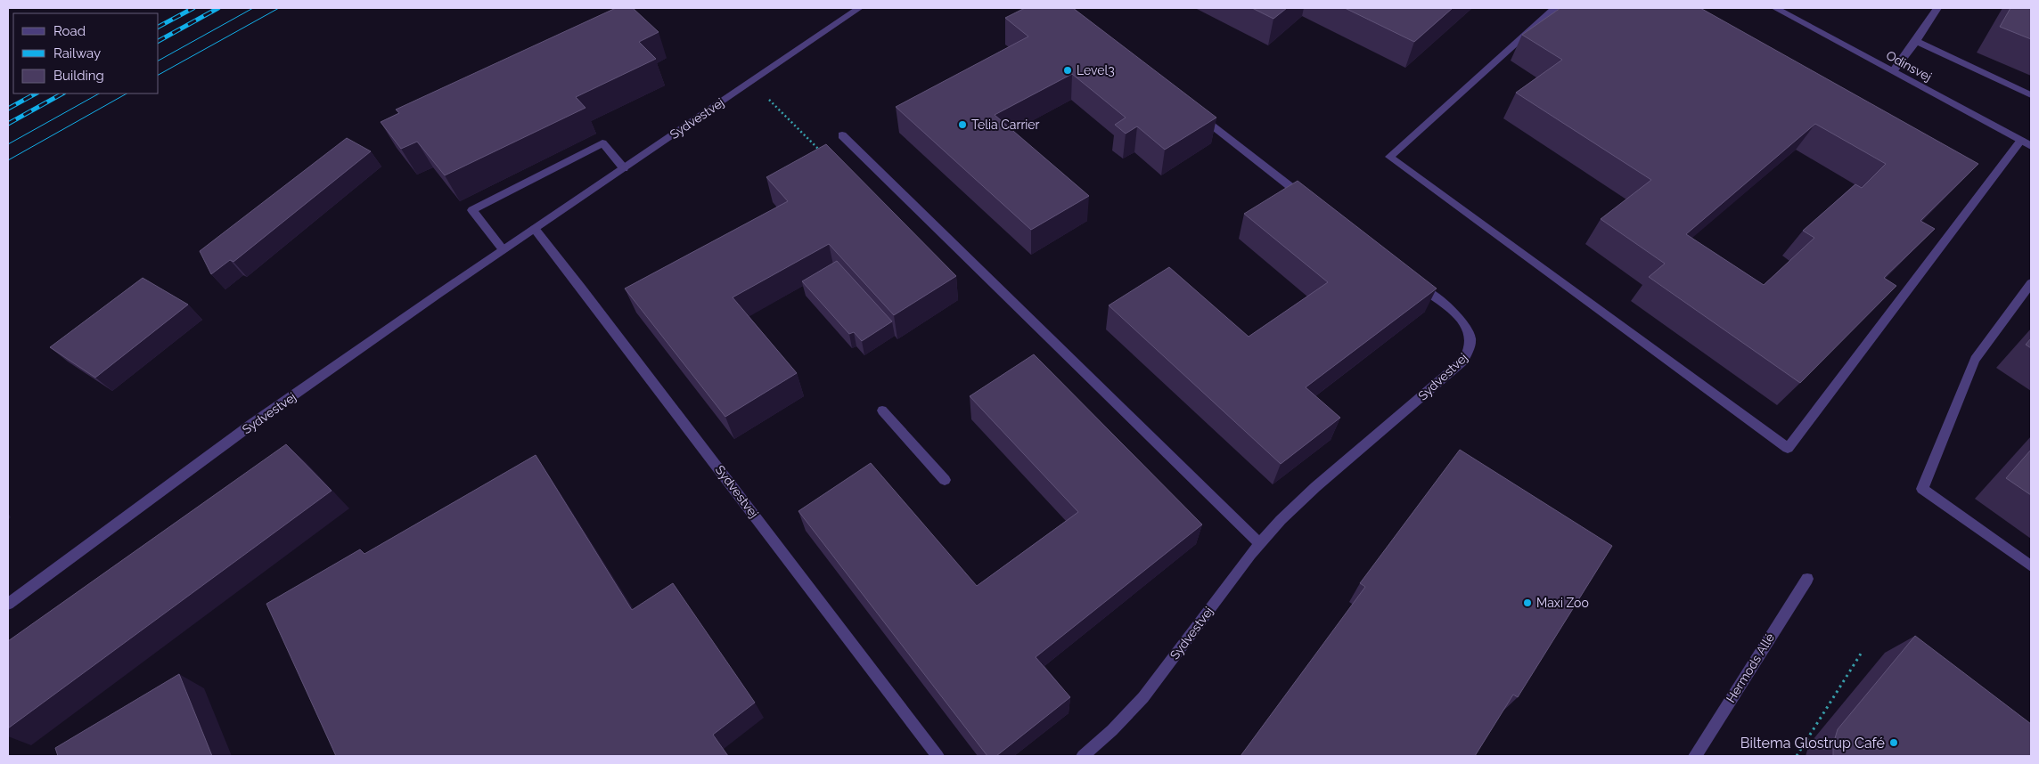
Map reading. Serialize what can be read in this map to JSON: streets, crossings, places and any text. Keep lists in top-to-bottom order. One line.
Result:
{"streets":{"street":["Odinsvej","Sydvestvej","Hermods Allé"]},"places":["Level3","Telia Carrier","Maxi Zoo","Biltema Glostrup Café"],"legend":["Road","Railway","Building"]}
